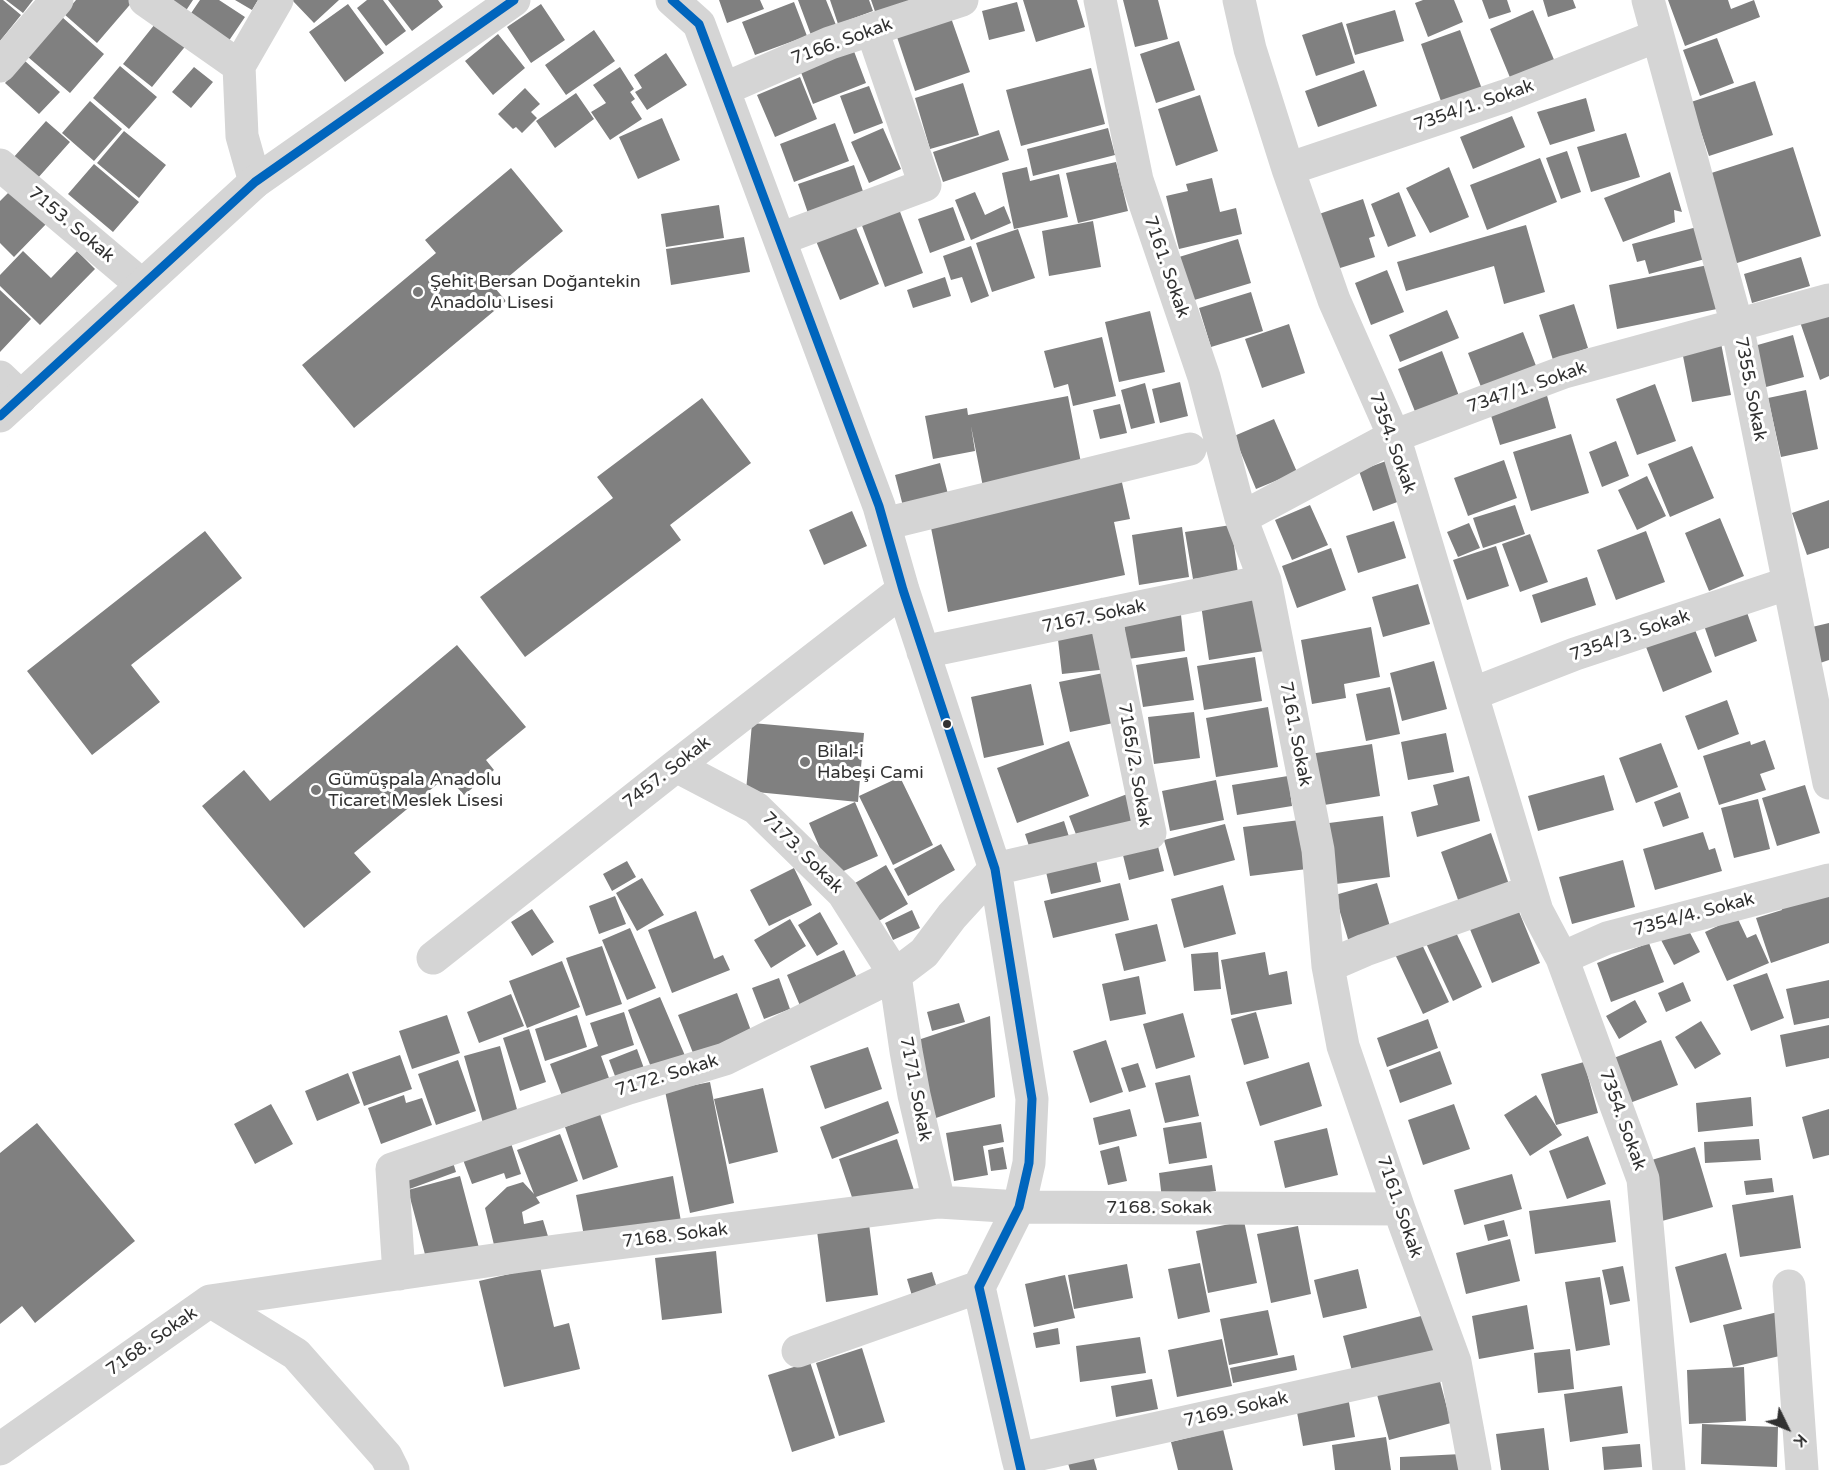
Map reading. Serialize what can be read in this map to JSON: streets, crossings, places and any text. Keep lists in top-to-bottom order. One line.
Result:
{"streets":{"street":["7166. Sokak","7354/1. Sokak","7153. Sokak","7161. Sokak","7347/1. Sokak","7355. Sokak","7354. Sokak","7167. Sokak","7354/3. Sokak","7165/2. Sokak","7457. Sokak","7173. Sokak","7354/4. Sokak","7172. Sokak","7171. Sokak","7168. Sokak","7169. Sokak"]},"crossings":[["7354/1. Sokak","7355. Sokak"],["7354/1. Sokak","7354. Sokak"],["7161. Sokak","7347/1. Sokak"],["7161. Sokak","7167. Sokak"],["7161. Sokak","7168. Sokak"],["7161. Sokak","7169. Sokak"],["7347/1. Sokak","7355. Sokak"],["7347/1. Sokak","7354. Sokak"],["7355. Sokak","7354/3. Sokak"],["7354. Sokak","7354/3. Sokak"],["7354. Sokak","7354/4. Sokak"],["7167. Sokak","7165/2. Sokak"],["7165/2. Sokak","7172. Sokak"],["7457. Sokak","7173. Sokak"],["7173. Sokak","7172. Sokak"],["7173. Sokak","7171. Sokak"],["7172. Sokak","7171. Sokak"],["7172. Sokak","7168. Sokak"],["7171. Sokak","7168. Sokak"]],"places":["Şehit Bersan Doğantekin Anadolu Lisesi","Bilal-i Habeşi Cami","Gümüşpala Anadolu Ticaret Meslek Lisesi"],"north":"bottom right"}
